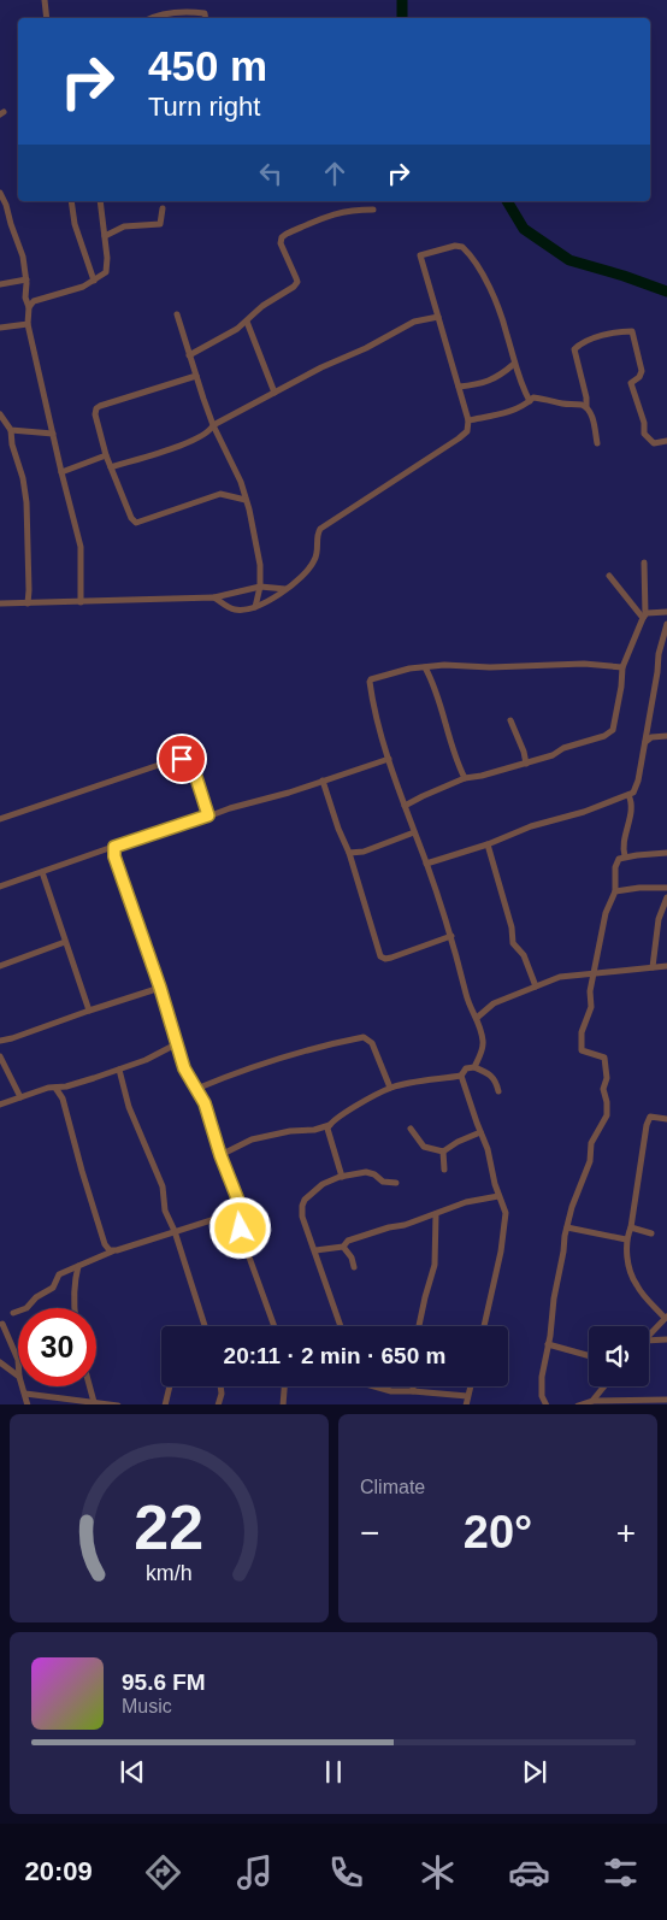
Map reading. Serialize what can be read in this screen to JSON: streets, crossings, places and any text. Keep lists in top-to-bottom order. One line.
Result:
{"page":{"turn":["450 m","Turn right"],"limit":"30","trip":"20:11 · 2 min · 650 m","tile":"Climate","heat":["−","20°","+"],"song":["95.6 FM","Music"],"tabs":"20:09","gauge":["22","km/h"]}}
